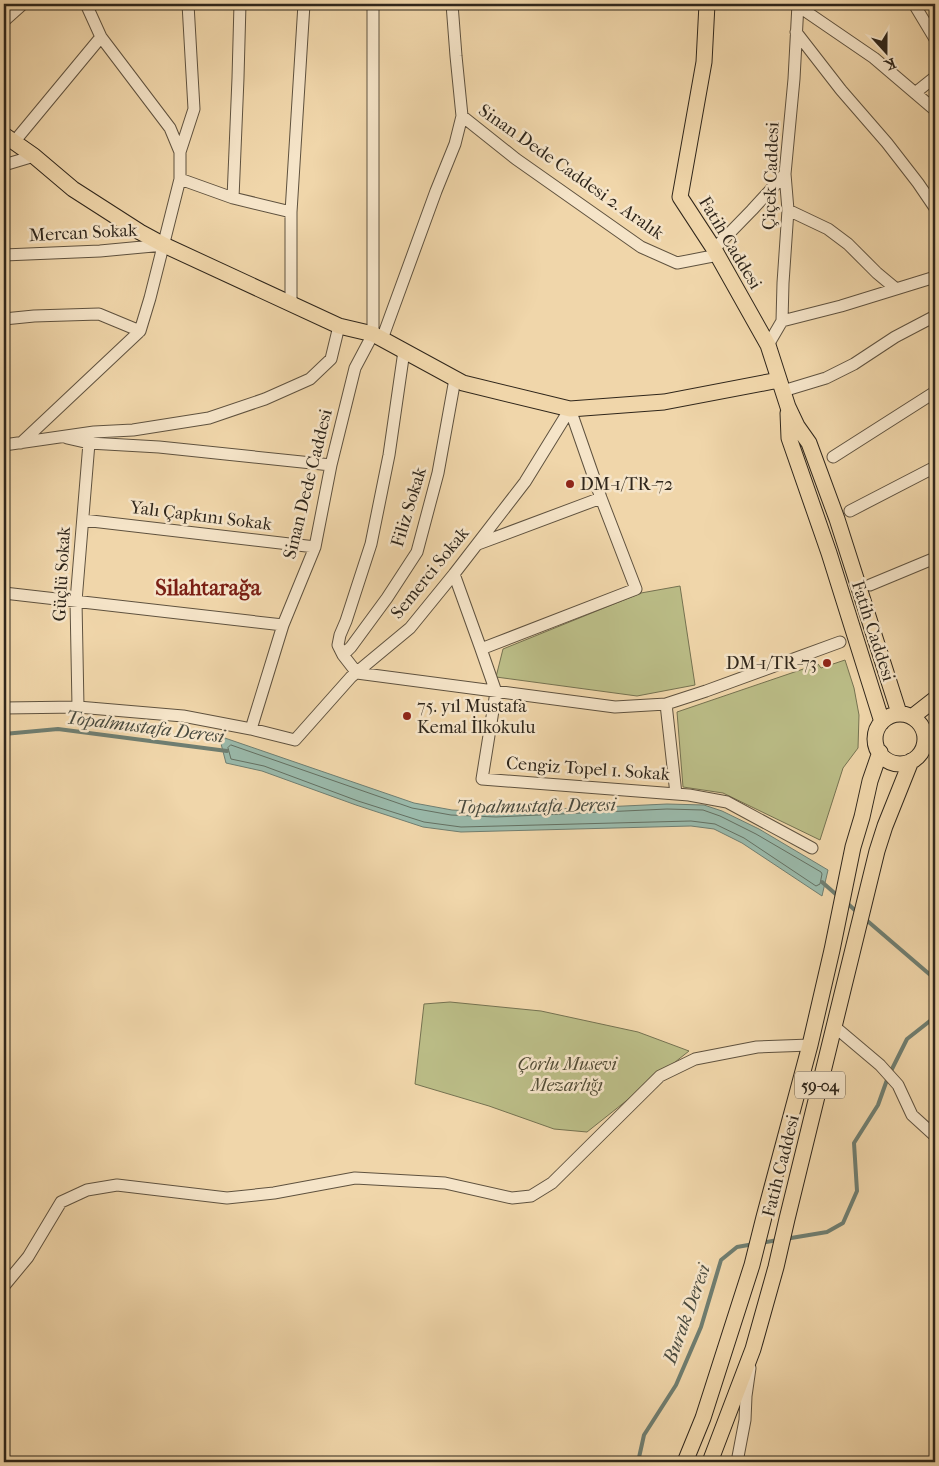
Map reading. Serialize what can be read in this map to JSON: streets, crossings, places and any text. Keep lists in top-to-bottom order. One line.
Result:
{"streets":{"main road":["Fatih Caddesi","59-04"],"street":["Sinan Dede Caddesi 2. Aralık","Çiçek Caddesi","Mercan Sokak","Sinan Dede Caddesi","Filiz Sokak","Yalı Çapkını Sokak","Semerci Sokak","Güçlü Sokak","Cengiz Topel 1. Sokak"]},"crossings":[["Sinan Dede Caddesi 2. Aralık","Fatih Caddesi"],["Sinan Dede Caddesi 2. Aralık","Sinan Dede Caddesi"],["Çiçek Caddesi","Fatih Caddesi"],["Sinan Dede Caddesi","Yalı Çapkını Sokak"],["Sinan Dede Caddesi","Semerci Sokak"],["Yalı Çapkını Sokak","Güçlü Sokak"],["Semerci Sokak","Cengiz Topel 1. Sokak"]],"districts":["Silahtarağa"],"water":["Topalmustafa Deresi","Burak Deresi"],"parks":["Çorlu Musevi Mezarlığı"],"places":["DM-1/TR-72","DM-1/TR-73","75. yıl Mustafa Kemal İlkokulu"],"north":"bottom"}
